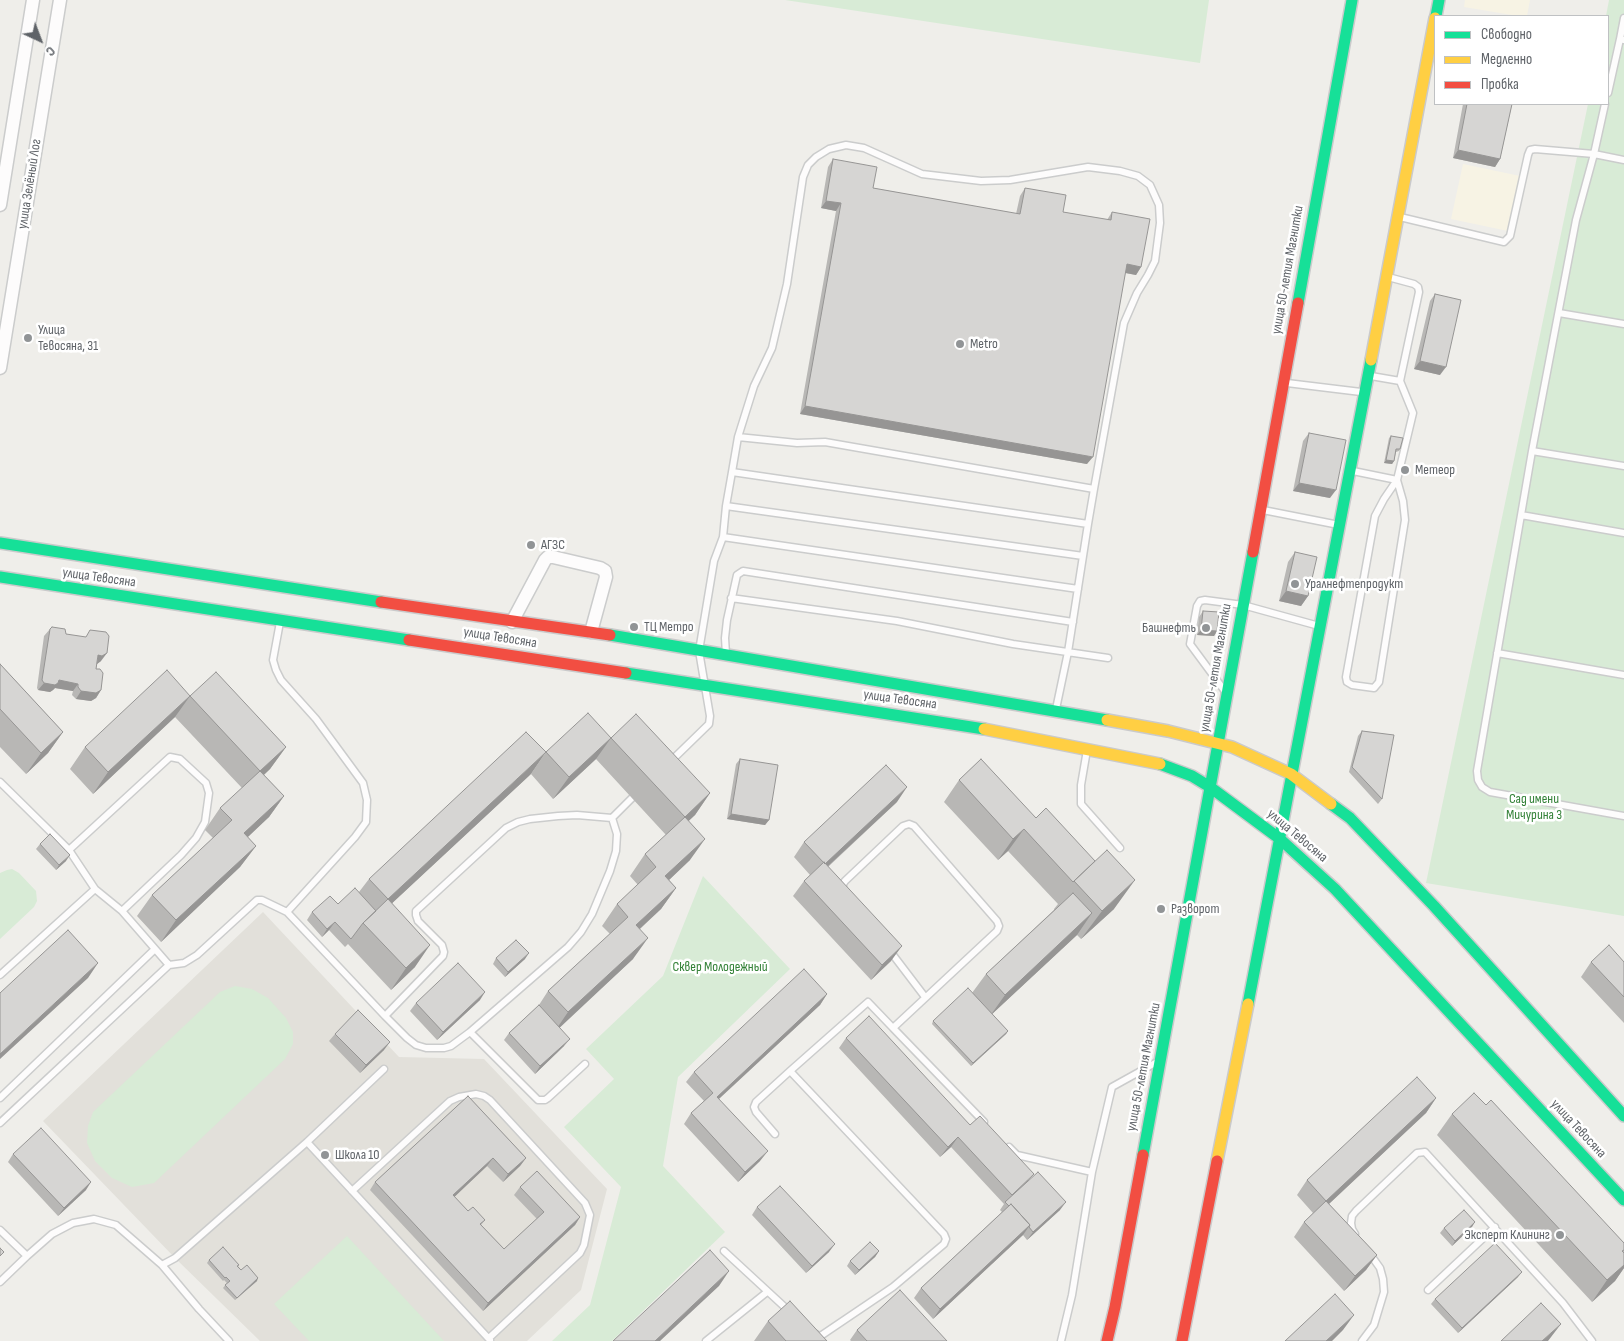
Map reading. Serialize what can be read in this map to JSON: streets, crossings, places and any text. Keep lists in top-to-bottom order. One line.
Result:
{"streets":{"main road":["улица 50-летия Магнитки","улица Тевосяна"],"street":["улица Зелёный Лог"]},"crossings":[["улица 50-летия Магнитки","улица Тевосяна"]],"parks":["Сад имени Мичурина 3","Сквер Молодежный"],"places":["Улица Тевосяна, 31","Metro","Метеор","АГЗС","Уралнефтепродукт","ТЦ Метро","Башнефть","Разворот","Школа 10","Эксперт Клининг"],"legend":["Свободно","Медленно","Пробка"],"north":"bottom right"}
